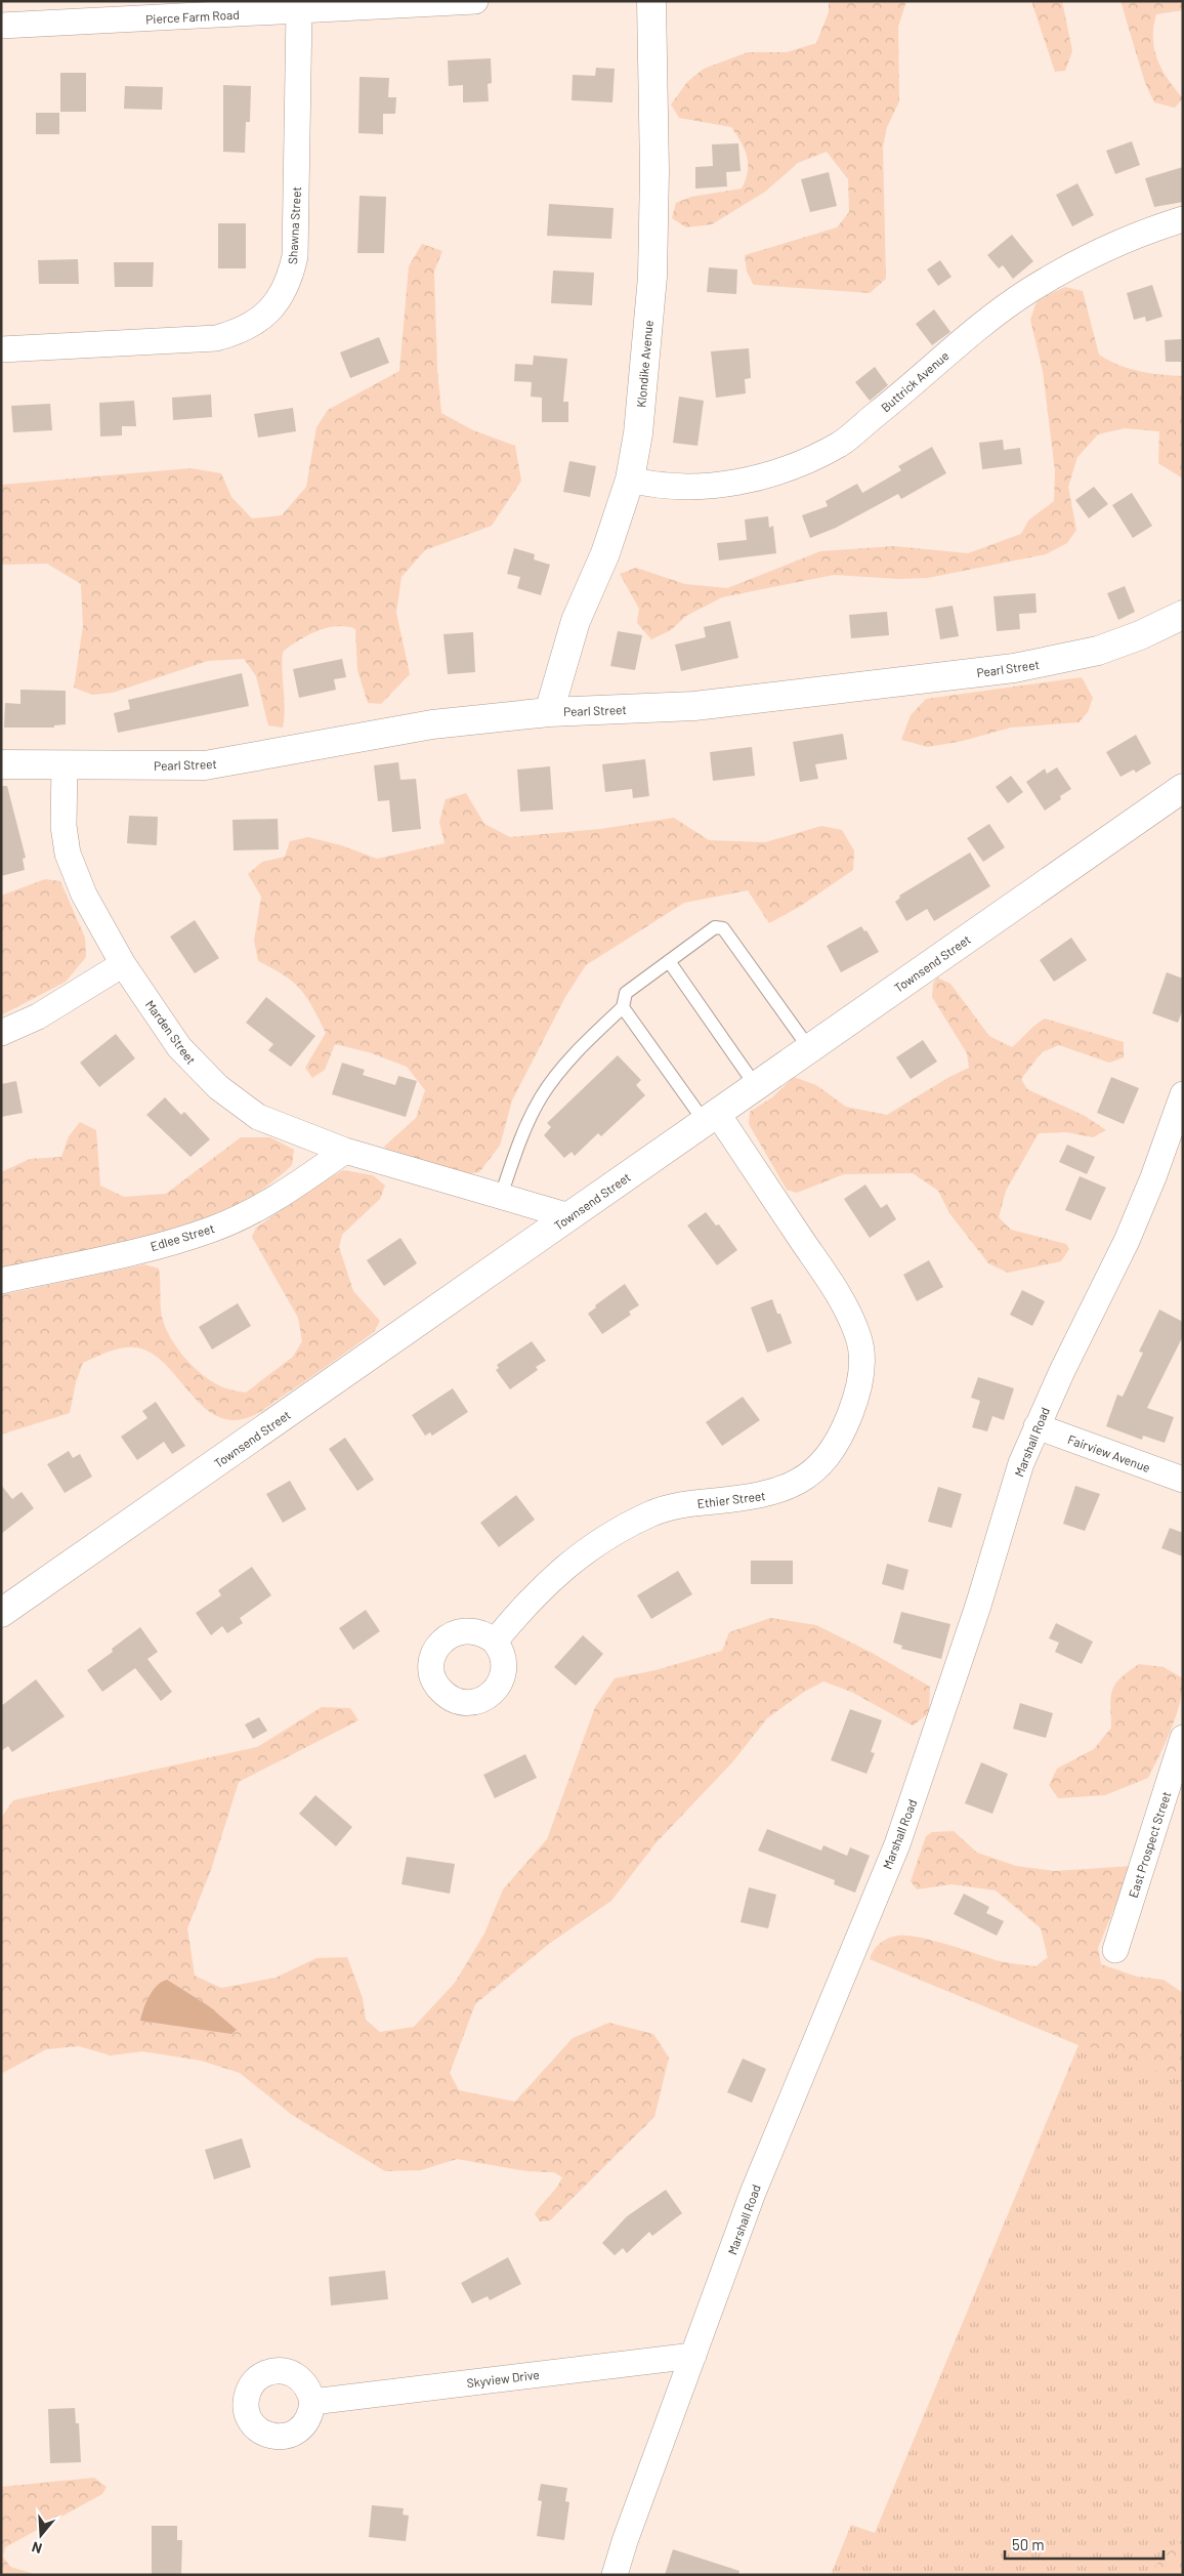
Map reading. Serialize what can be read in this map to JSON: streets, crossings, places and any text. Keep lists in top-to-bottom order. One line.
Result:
{"streets":{"street":["Pierce Farm Road","Shawna Street","Klondike Avenue","Buttrick Avenue","Pearl Street","Townsend Street","Marden Street","Edlee Street","Marshall Road","Fairview Avenue","Ethier Street","East Prospect Street","Skyview Drive"]},"crossings":[["Pierce Farm Road","Shawna Street"],["Klondike Avenue","Buttrick Avenue"],["Klondike Avenue","Pearl Street"],["Pearl Street","Marden Street"],["Townsend Street","Marden Street"],["Townsend Street","Ethier Street"],["Marden Street","Edlee Street"],["Marshall Road","Fairview Avenue"],["Marshall Road","Skyview Drive"]],"scale_bar":"50 m","north":"bottom"}
